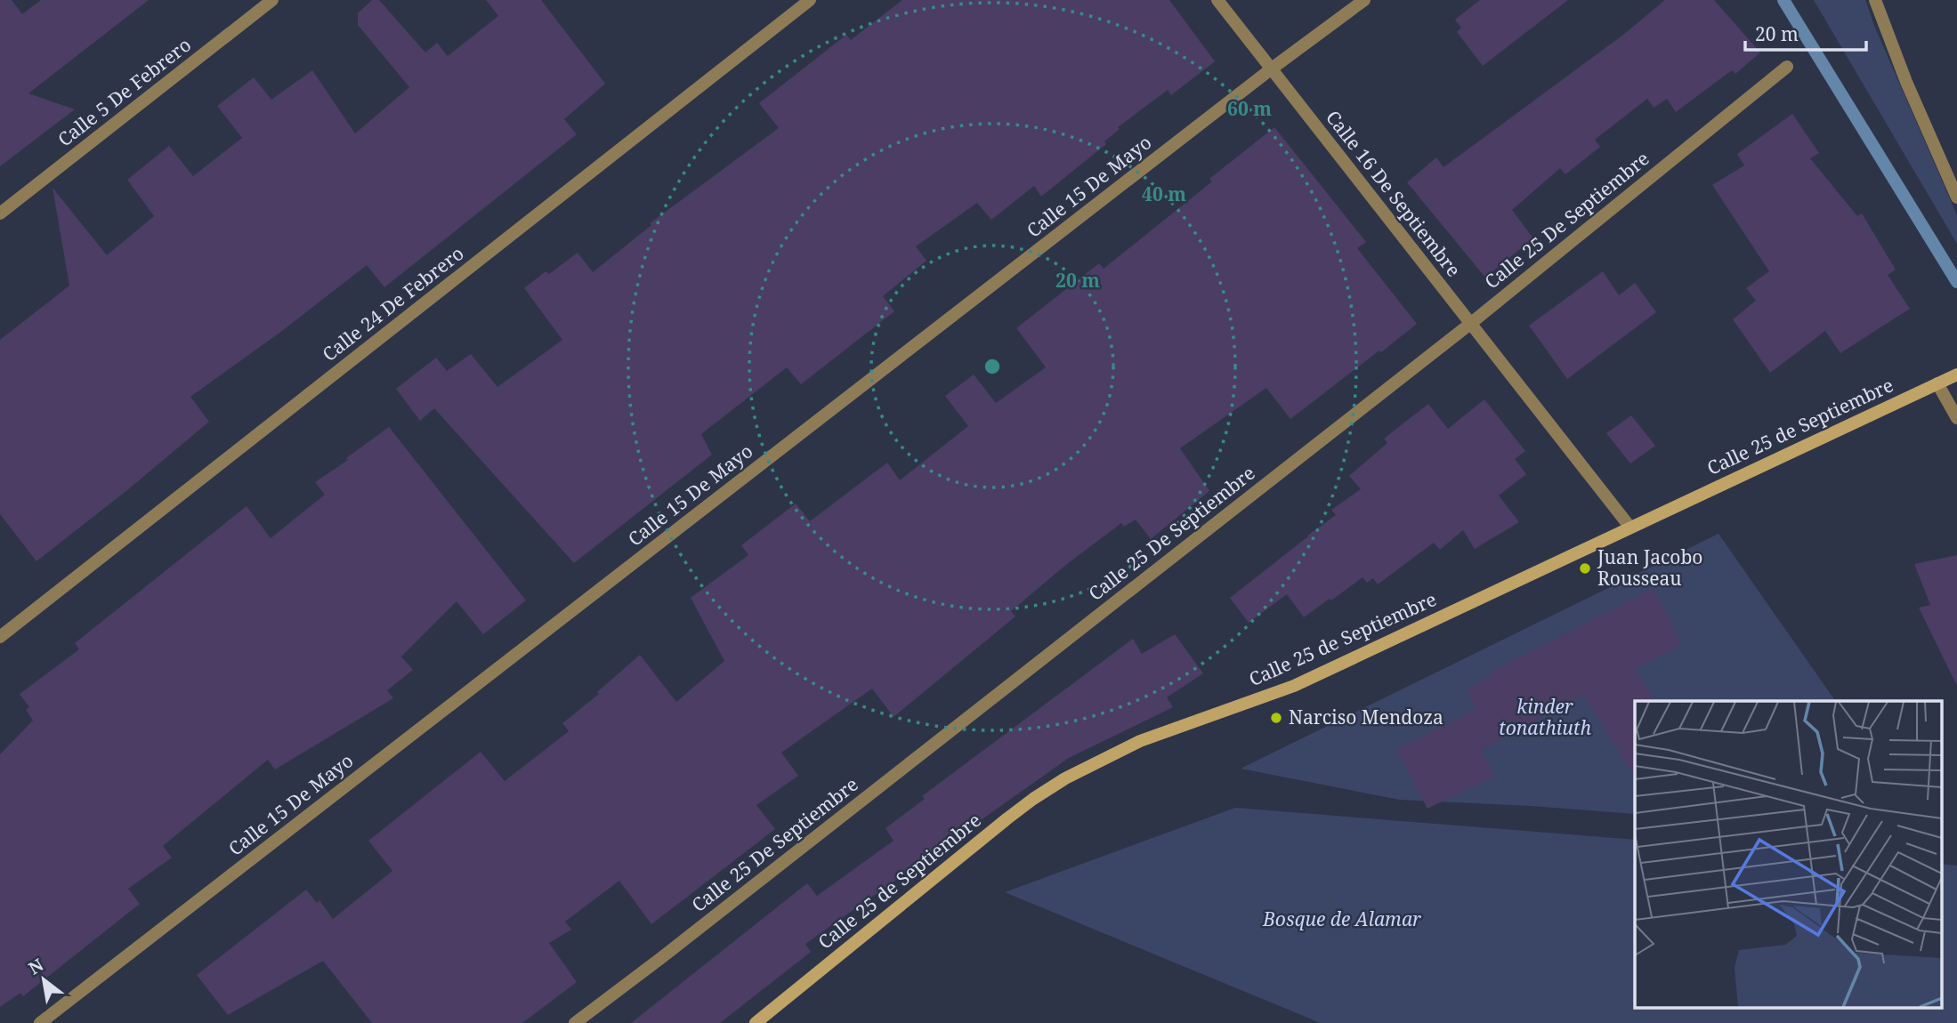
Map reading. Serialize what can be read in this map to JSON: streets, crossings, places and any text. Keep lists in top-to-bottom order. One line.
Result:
{"streets":{"main road":["Calle 25 de Septiembre"],"street":["Calle 5 De Febrero","Calle 15 De Mayo","Calle 16 De Septiembre","Calle 25 De Septiembre","Calle 24 De Febrero"]},"crossings":[["Calle 15 De Mayo","Calle 16 De Septiembre"],["Calle 16 De Septiembre","Calle 25 De Septiembre"],["Calle 16 De Septiembre","Calle 25 de Septiembre"]],"parks":["kinder tonathiuth","Bosque de Alamar"],"places":["Juan Jacobo Rousseau","Narciso Mendoza"],"scale_bar":"20 m","north":"top left","rings":["60 m","40 m","20 m"]}
